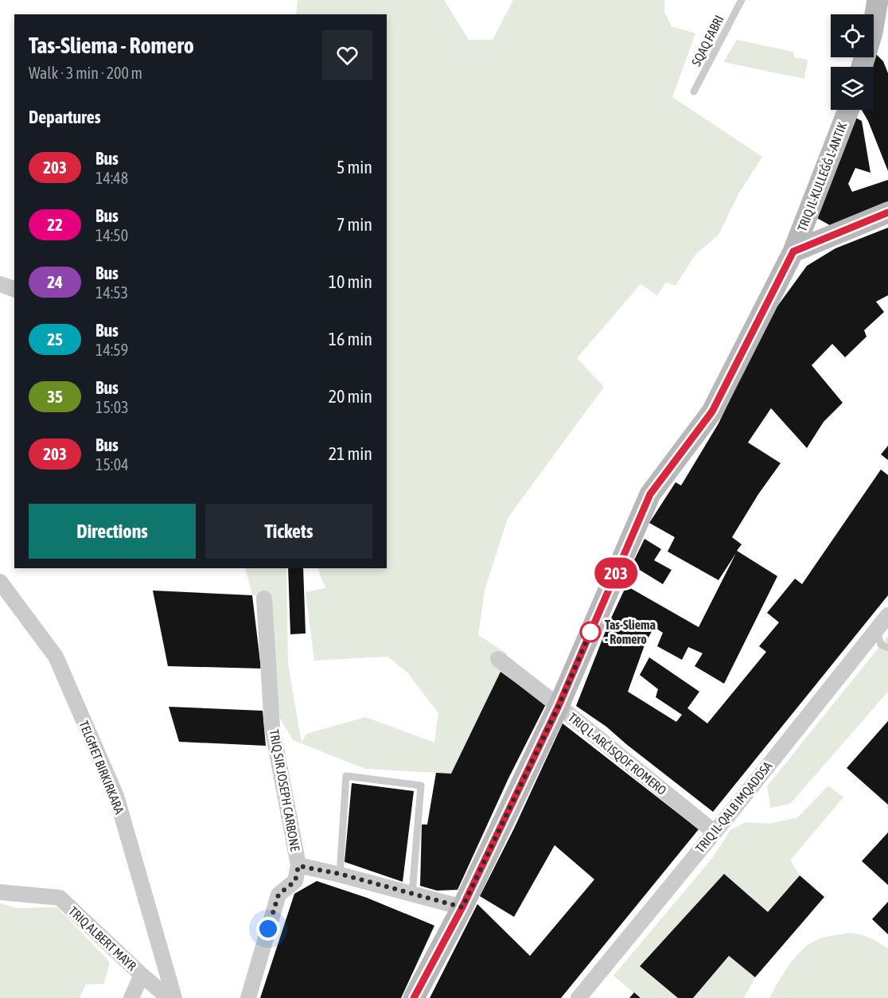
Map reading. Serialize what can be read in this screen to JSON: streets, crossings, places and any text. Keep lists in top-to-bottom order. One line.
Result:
{"streets":{"main road":["TRIQ IL-KULLEĠĠ L-ANTIK"],"street":["TRIQ L-ARĆISQOF ROMERO","TELGĦET BIRKIRKARA","TRIQ SIR JOSEPH CARBONE","TRIQ IL-QALB IMQADDSA","TRIQ ALBERT MAYR"],"lane":["SQAQ FABRI"]},"crossings":[["TRIQ IL-KULLEĠĠ L-ANTIK","TRIQ L-ARĆISQOF ROMERO"],["TRIQ L-ARĆISQOF ROMERO","TRIQ IL-QALB IMQADDSA"]],"places":["Tas-Sliema - Romero"],"lines":["bus line 203"],"page":{"on_map":"203","heading":[["Tas-Sliema - Romero","Walk · 3 min · 200 m"],"Departures"],"list":[{"mark":"203","name":"Bus","note":"14:48","value":"5 min"},{"mark":"22","name":"Bus","note":"14:50","value":"7 min"},{"mark":"24","name":"Bus","note":"14:53","value":"10 min"},{"mark":"25","name":"Bus","note":"14:59","value":"16 min"},{"mark":"35","name":"Bus","note":"15:03","value":"20 min"},{"mark":"203","name":"Bus","note":"15:04","value":"21 min"}],"buttons":["Directions","Tickets"]}}
